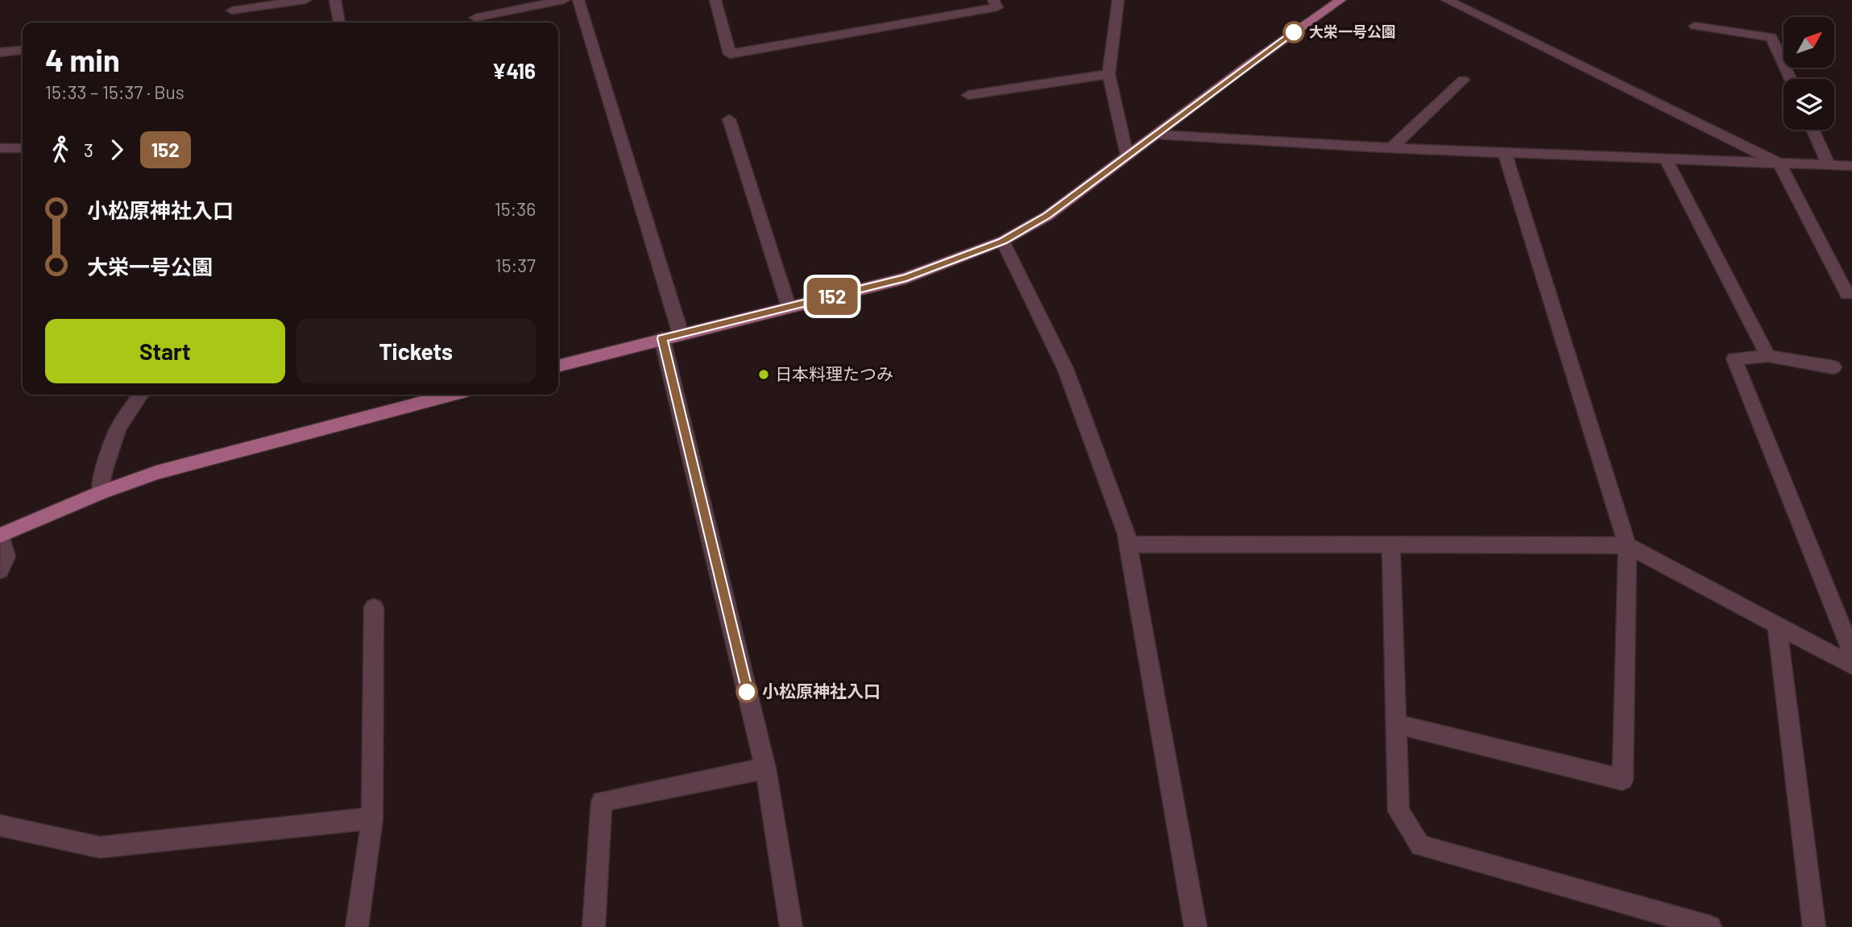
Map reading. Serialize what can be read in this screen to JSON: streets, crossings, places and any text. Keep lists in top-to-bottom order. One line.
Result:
{"places":["大栄一号公園","日本料理たつみ","小松原神社入口"],"lines":["bus line 152"],"north":"top right","page":{"on_map":"152","heading":["4 min","15:33 – 15:37 · Bus","¥416"],"legs":["3","152"],"list":[{"name":"小松原神社入口","value":"15:36"},{"name":"大栄一号公園","value":"15:37"}],"buttons":["Start","Tickets"]}}
